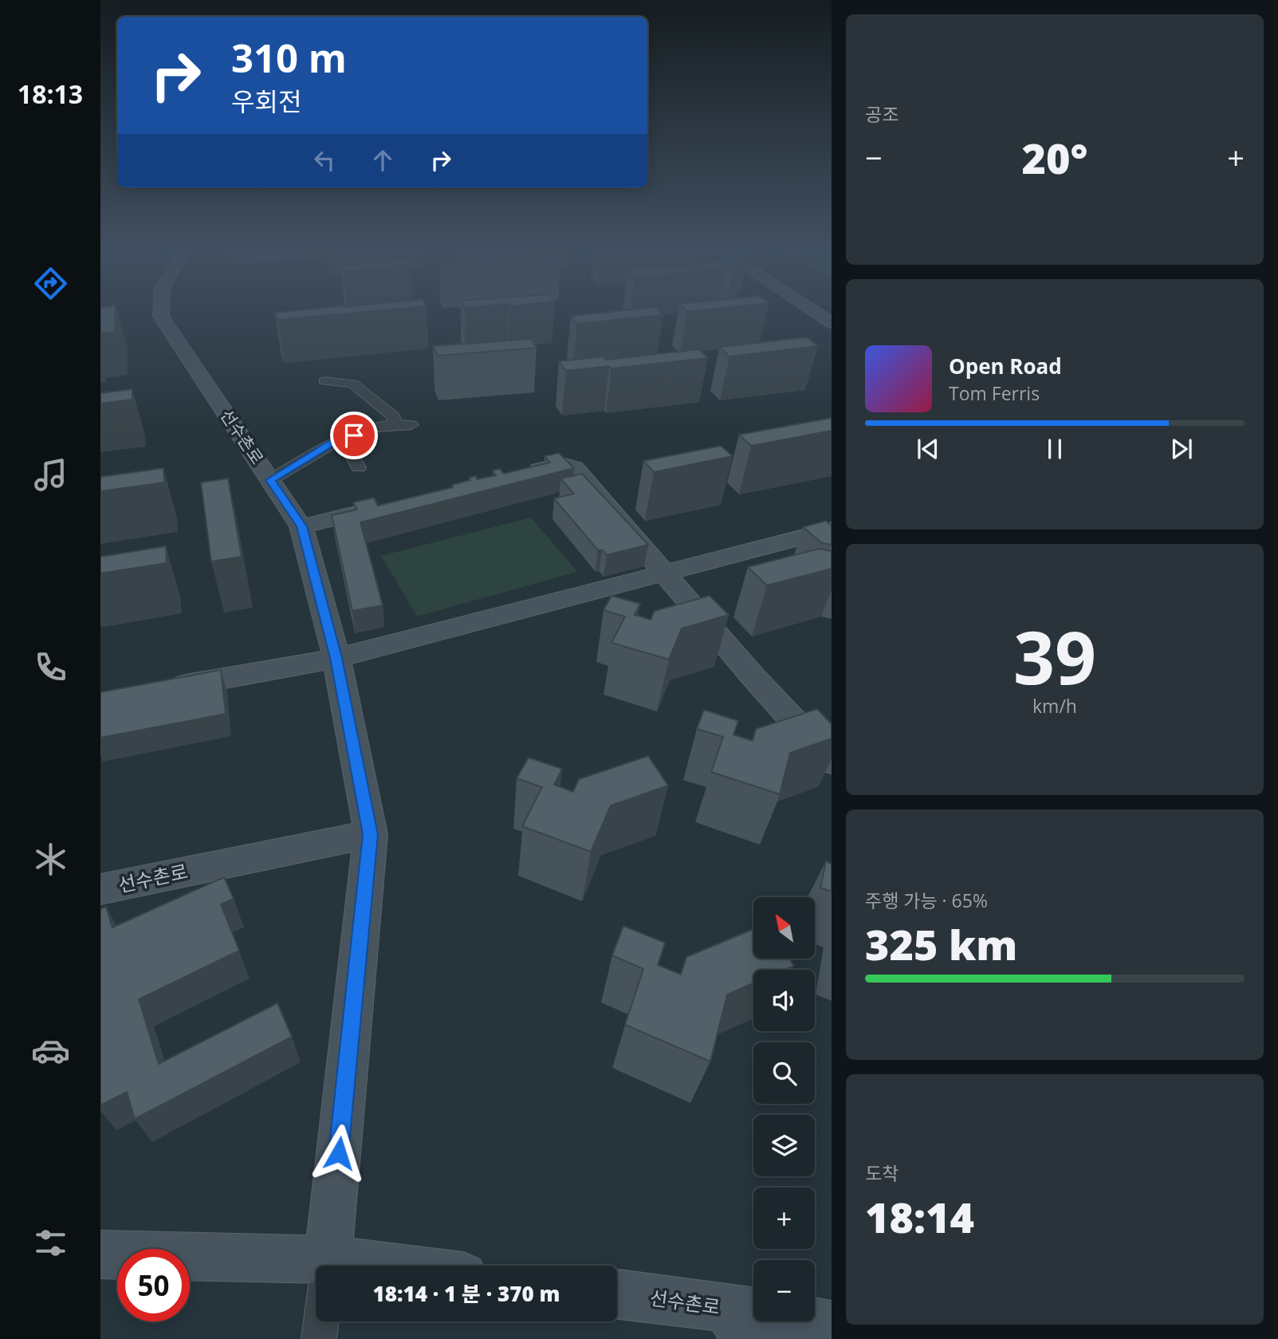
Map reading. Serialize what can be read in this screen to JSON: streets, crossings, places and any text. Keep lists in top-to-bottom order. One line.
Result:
{"streets":{"main road":["선수촌로"]},"north":"top left","page":{"tabs":"18:13","tile":["공조",["39","km/h"],["주행 가능 · 65%","325 km"],["도착","18:14"]],"turn":["310 m","우회전"],"heat":["−","20°","+"],"song":["Open Road","Tom Ferris"],"map_buttons":["+","−"],"limit":"50","trip":"18:14 · 1 분 · 370 m"}}
